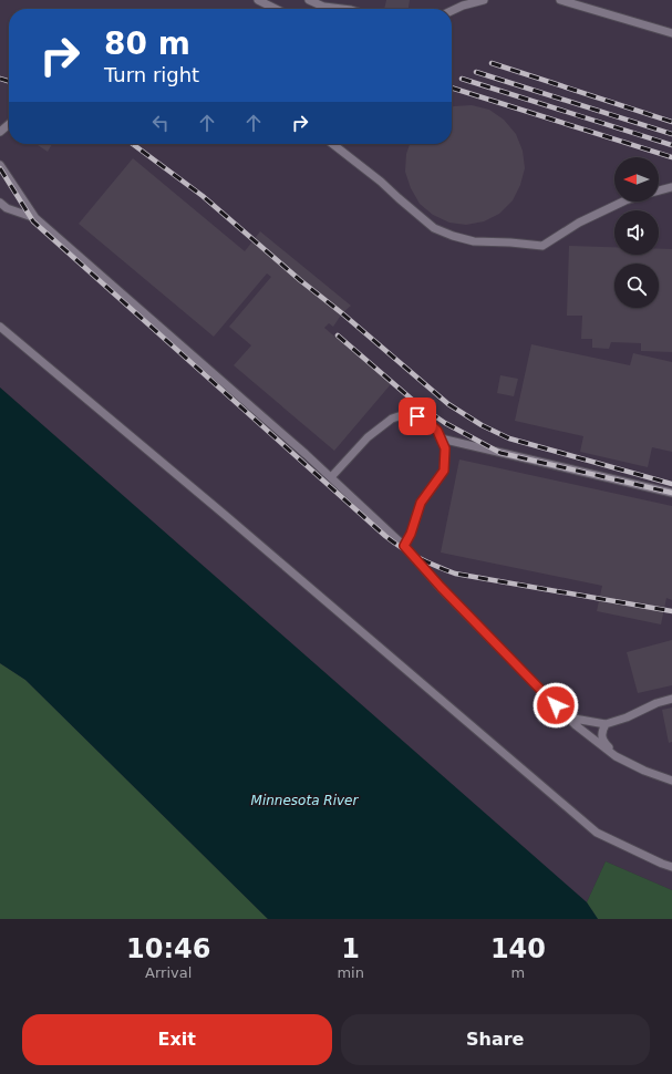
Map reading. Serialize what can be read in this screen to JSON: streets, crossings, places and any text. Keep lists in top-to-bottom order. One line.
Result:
{"water":["Minnesota River"],"north":"left","page":{"turn":["80 m","Turn right"],"eta":["10:46","Arrival","1","min","140","m"],"buttons":["Exit","Share"]}}
